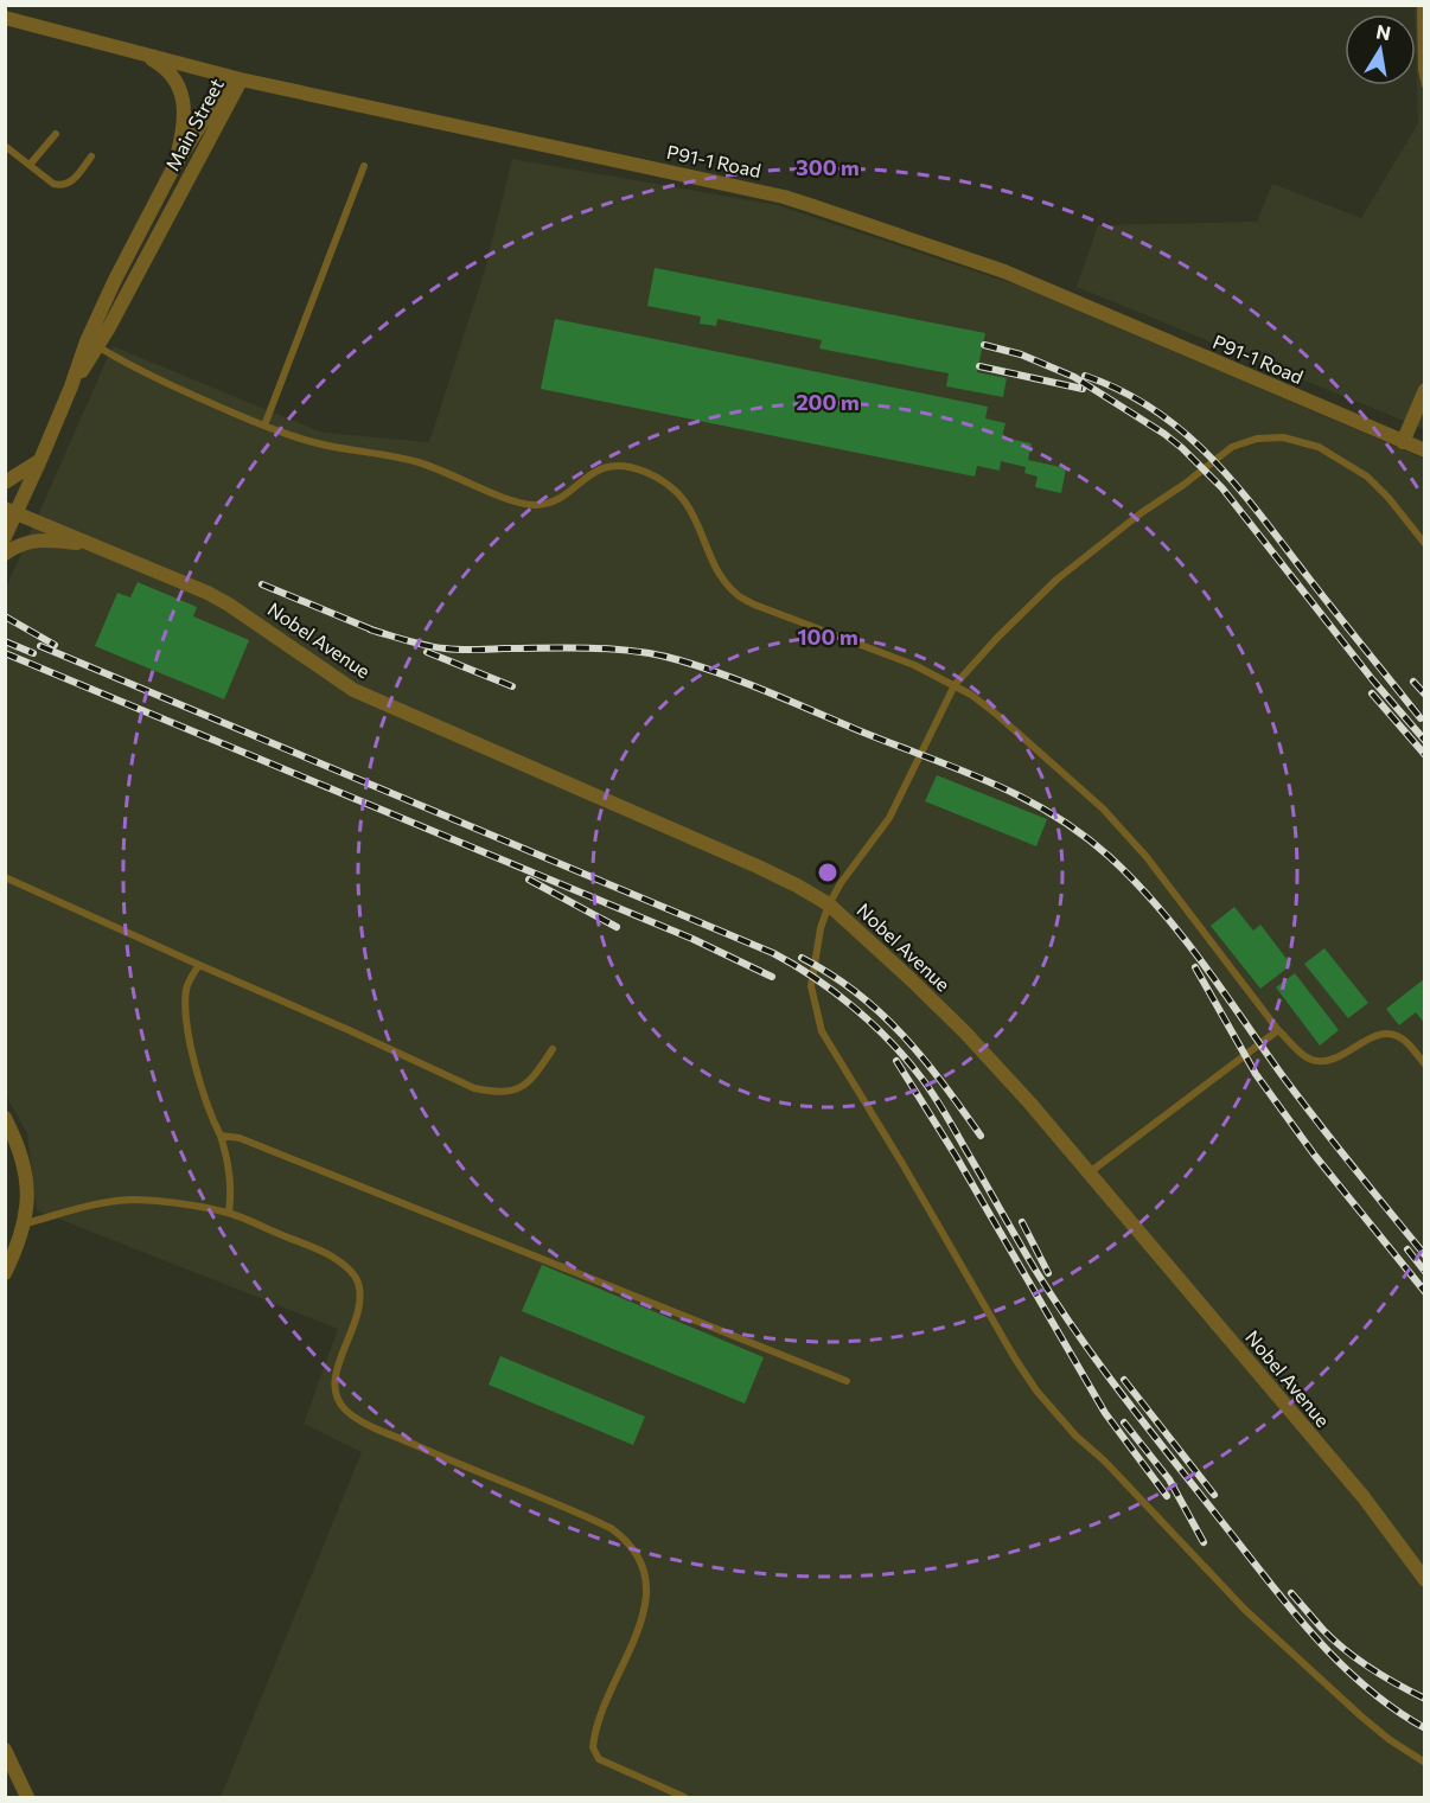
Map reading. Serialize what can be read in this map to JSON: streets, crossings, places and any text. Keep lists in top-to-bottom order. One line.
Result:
{"streets":{"street":["Main Street","P91-1 Road","Nobel Avenue"]},"crossings":[["Main Street","P91-1 Road"],["Main Street","Nobel Avenue"]],"north":"top","rings":["300 m","200 m","100 m"]}
